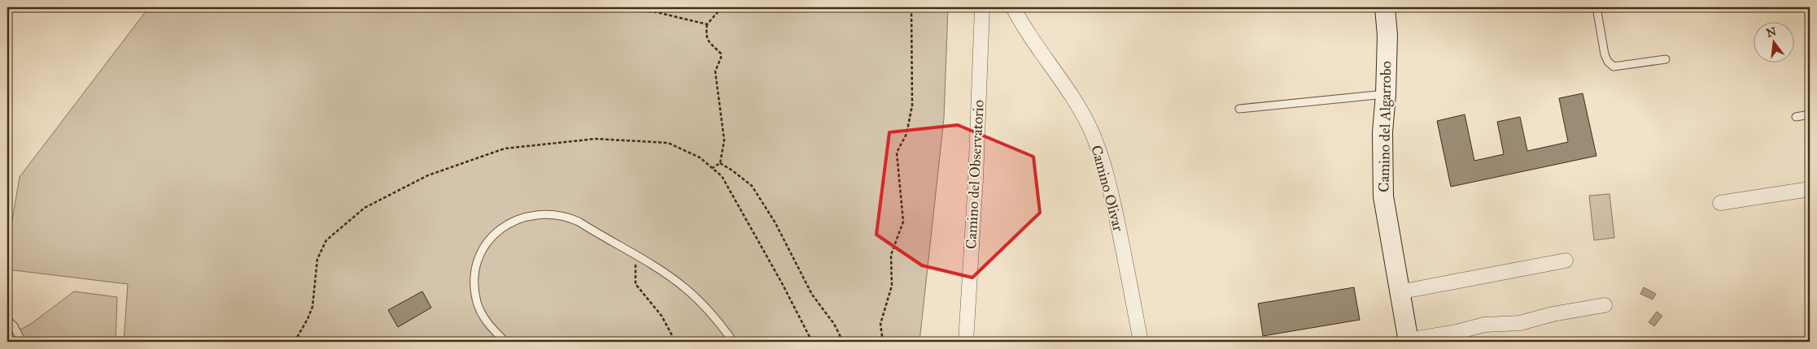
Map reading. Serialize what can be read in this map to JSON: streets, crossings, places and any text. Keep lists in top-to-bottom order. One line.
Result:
{"streets":{"street":["Camino del Algarrobo","Camino del Observatorio","Camino Olivar"]},"north":"top"}
